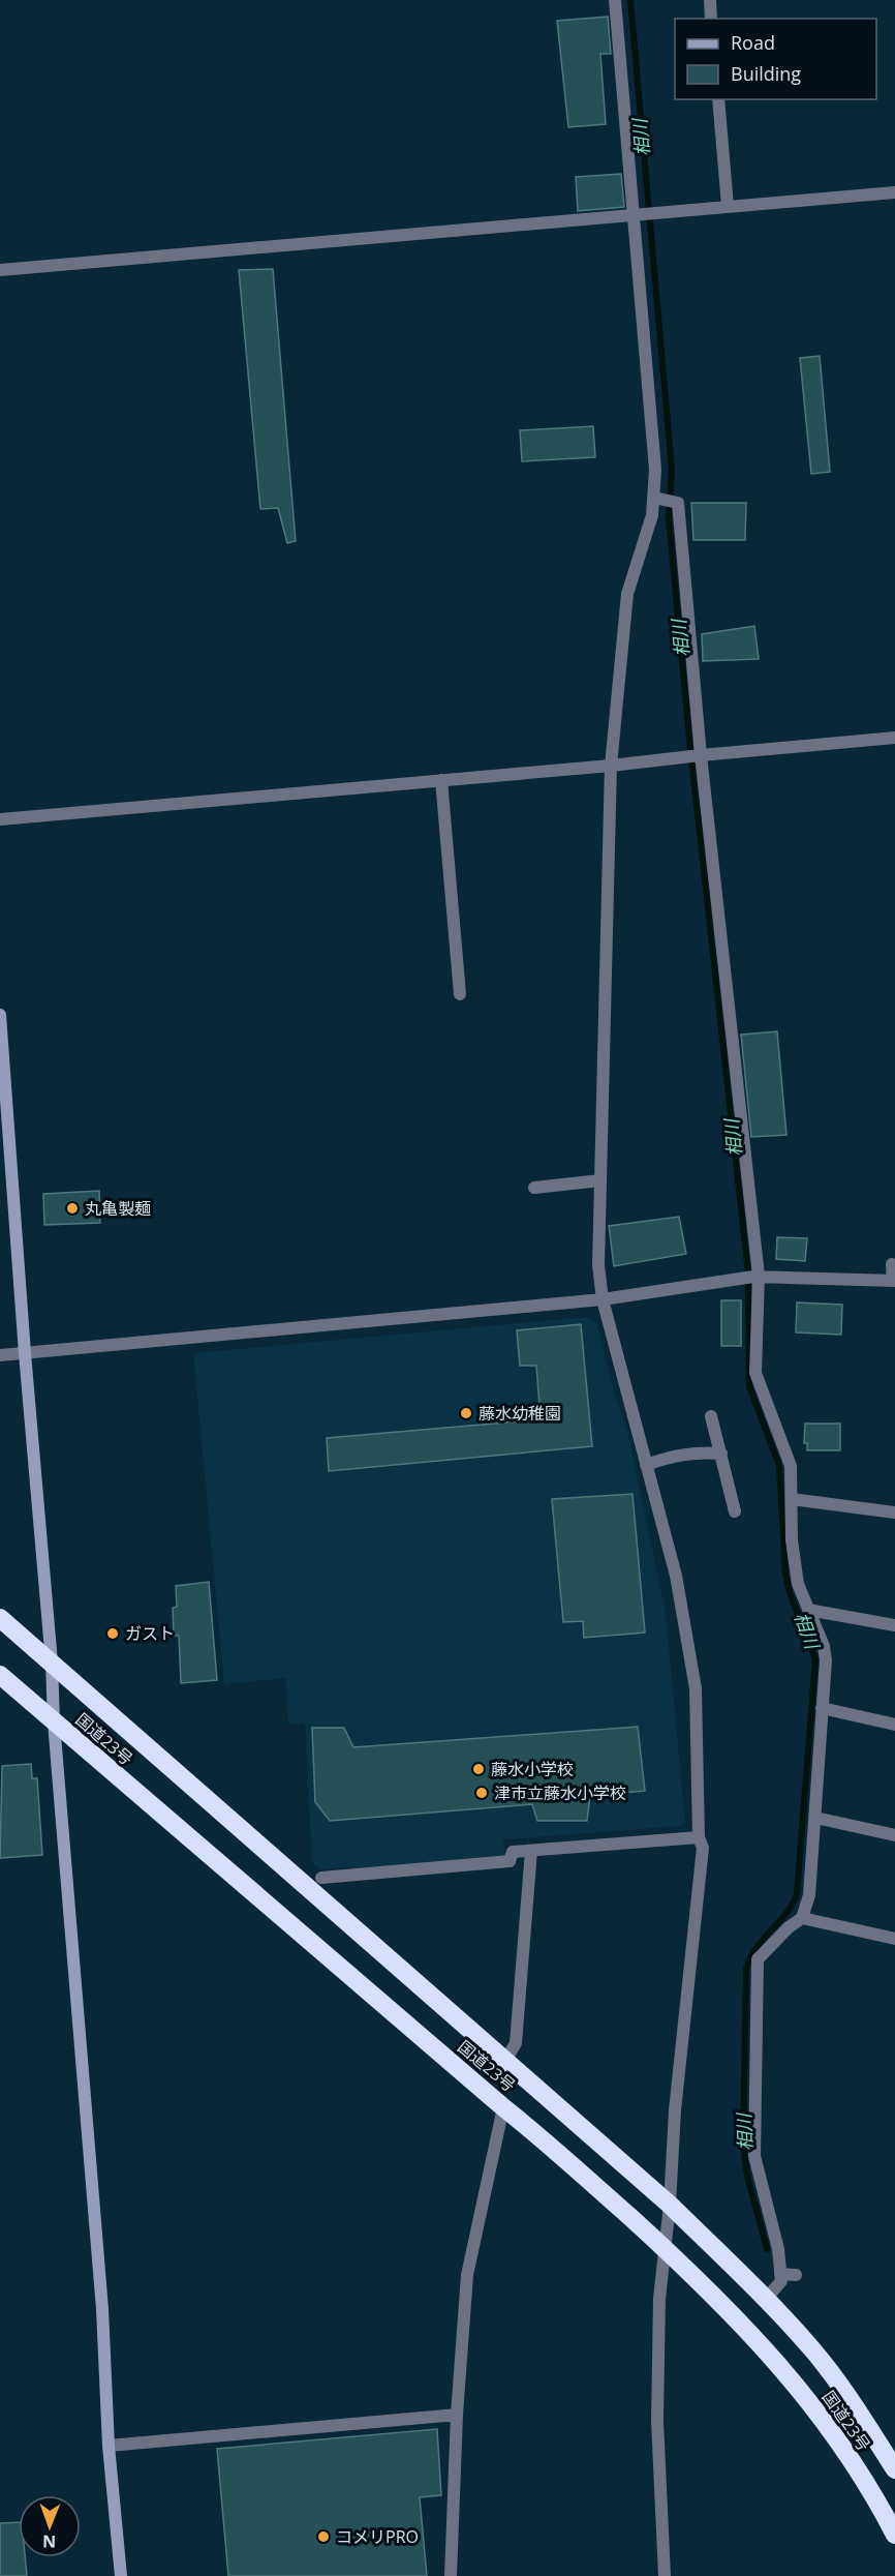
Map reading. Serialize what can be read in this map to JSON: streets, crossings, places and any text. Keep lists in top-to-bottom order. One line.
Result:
{"streets":{"highway":["国道23号"]},"water":["相川"],"places":["丸亀製麺","藤水幼稚園","ガスト","藤水小学校","津市立藤水小学校","コメリPRO"],"legend":["Road","Building"],"north":"bottom"}
